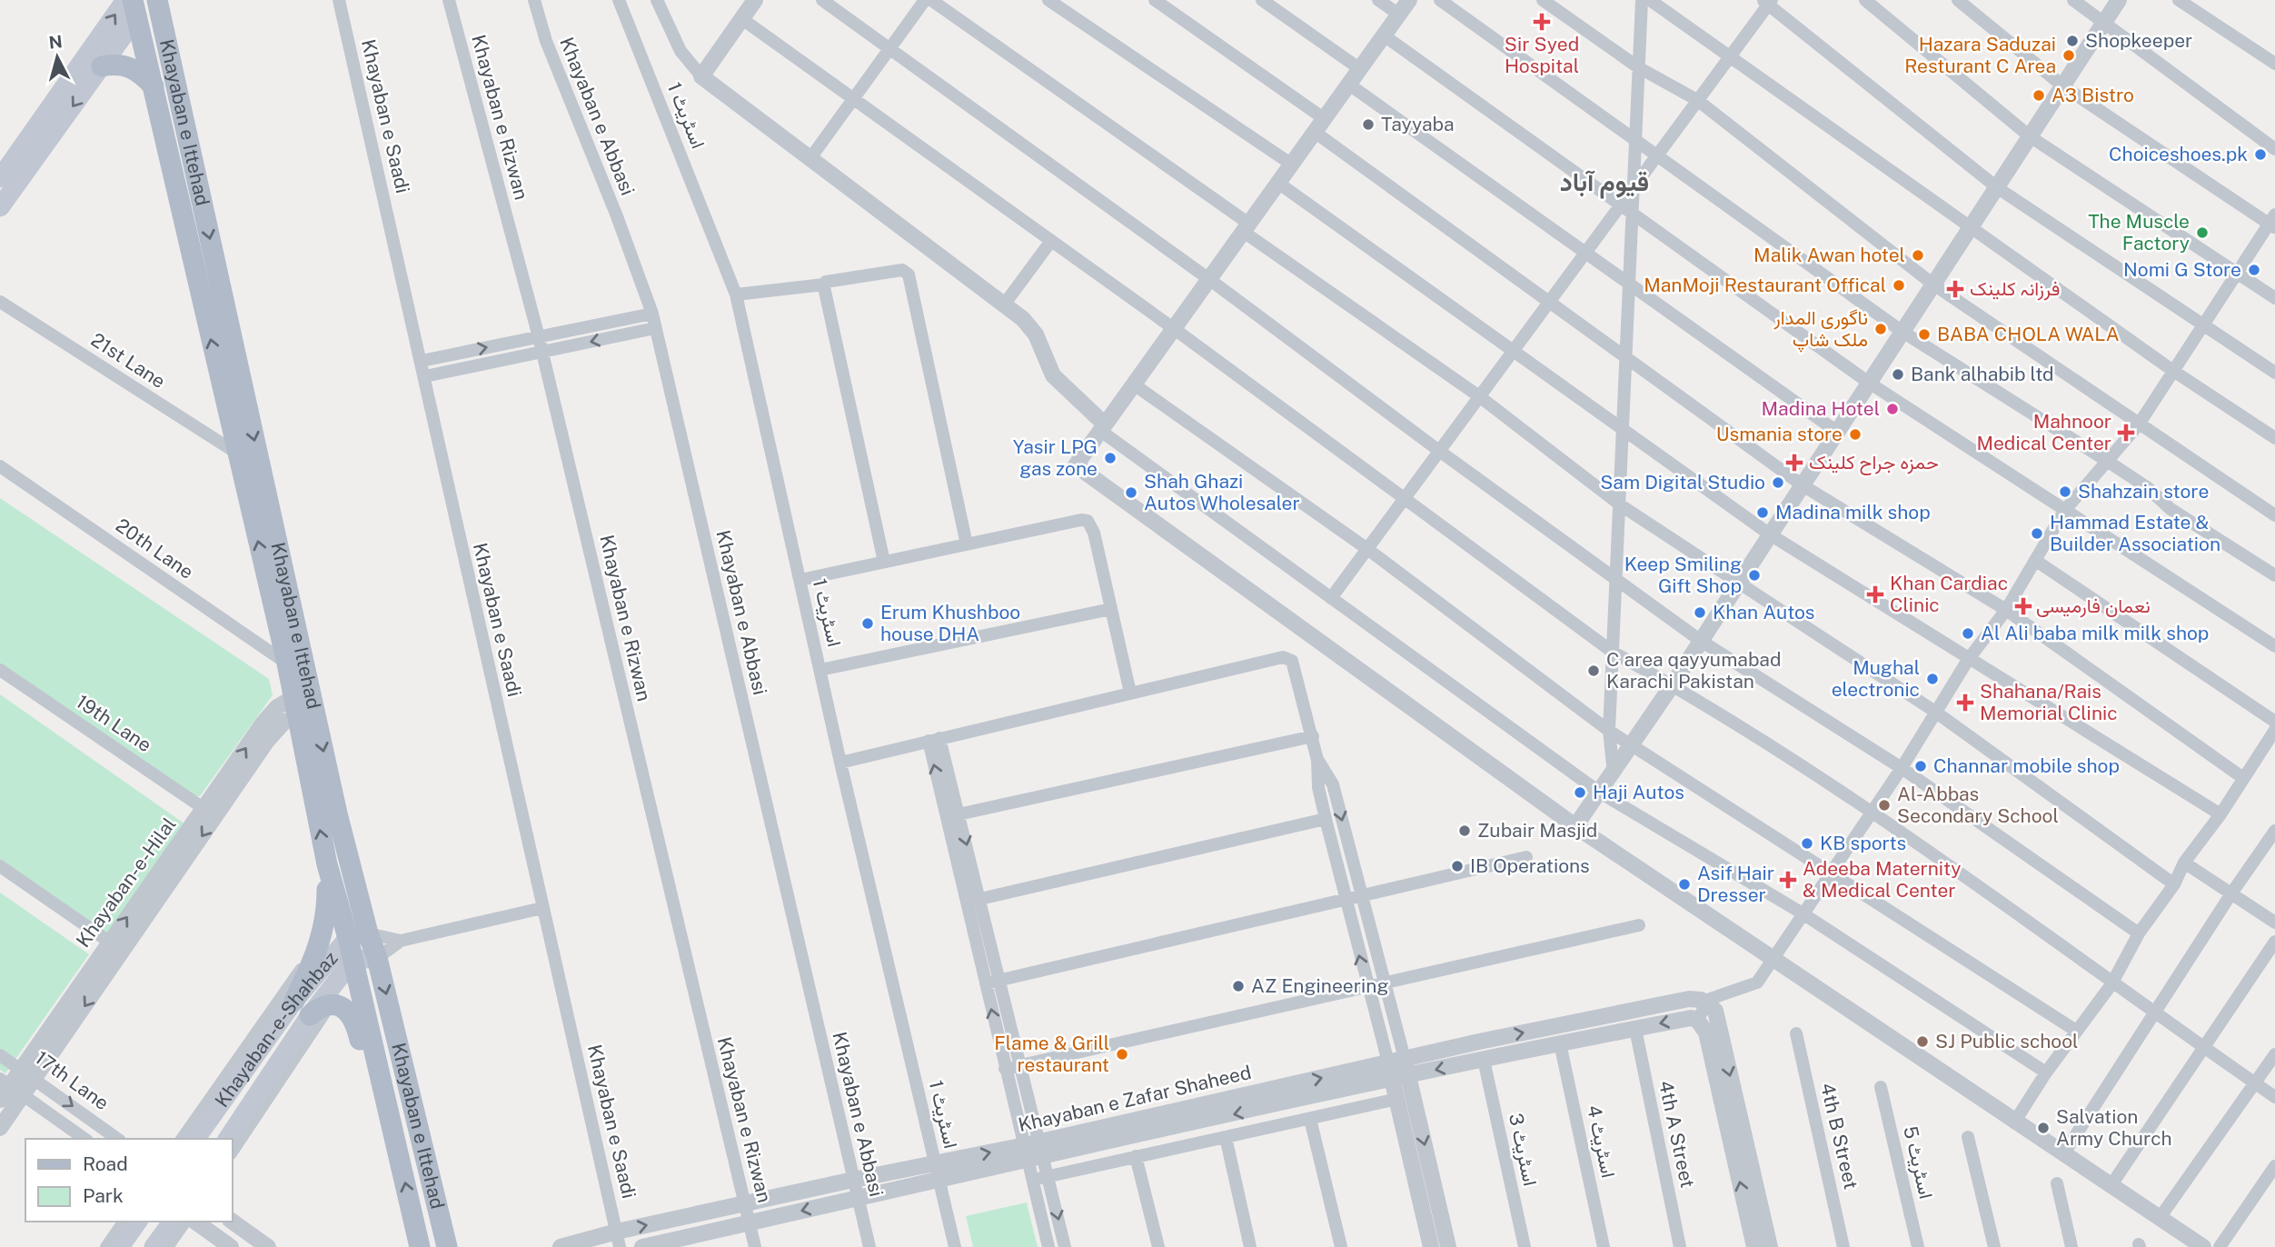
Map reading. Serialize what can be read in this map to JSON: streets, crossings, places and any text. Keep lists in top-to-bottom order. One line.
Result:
{"streets":{"main road":["Khayaban e Ittehad","Khayaban-e-Shahbaz"],"street":["اسٹریٹ 1","Khayaban e Saadi","Khayaban e Abbasi","Khayaban e Rizwan","21st Lane","20th Lane","19th Lane","Khayaban-e-Hilal","17th Lane","Khayaban e Zafar Shaheed","4th A Street","4th B Street","اسٹریٹ 4","اسٹریٹ 3","اسٹریٹ 5"]},"crossings":[["اسٹریٹ 1","Khayaban e Zafar Shaheed"],["Khayaban e Saadi","Khayaban e Zafar Shaheed"],["Khayaban e Abbasi","Khayaban e Zafar Shaheed"],["Khayaban e Rizwan","Khayaban e Zafar Shaheed"],["Khayaban e Ittehad","21st Lane"],["Khayaban e Ittehad","20th Lane"],["Khayaban e Ittehad","Khayaban-e-Hilal"],["Khayaban e Ittehad","Khayaban-e-Shahbaz"],["19th Lane","Khayaban-e-Hilal"],["Khayaban-e-Hilal","17th Lane"]],"districts":["قیوم آباد"],"places":{"health":["Sir Syed Hospital","فرزانہ کلینک","Mahnoor Medical Center","حمزہ جراح کلینک","Khan Cardiac Clinic","نعمان فارمیسی","Shahana/Rais Memorial Clinic","Adeeba Maternity & Medical Center"],"other":["Shopkeeper","Hazara Saduzai Resturant C Area","A3 Bistro","Tayyaba","Choiceshoes.pk","The Muscle Factory","Malik Awan hotel","Nomi G Store","ManMoji Restaurant Offical","ناگوری المدار ملک شاپ","BABA CHOLA WALA","Bank alhabib ltd","Madina Hotel","Usmania store","Yasir LPG gas zone","Sam Digital Studio","Shahzain store","Shah Ghazi Autos Wholesaler","Madina milk shop","Hammad Estate & Builder Association","Keep Smiling Gift Shop","Khan Autos","Erum Khushboo house DHA","Al Ali baba milk milk shop","C area qayyumabad Karachi Pakistan","Mughal electronic","Channar mobile shop","Haji Autos","Al-Abbas Secondary School","Zubair Masjid","KB sports","IB Operations","Asif Hair Dresser","AZ Engineering","SJ Public school","Flame & Grill restaurant","Salvation Army Church"]},"legend":["Road","Park"],"north":"top"}
